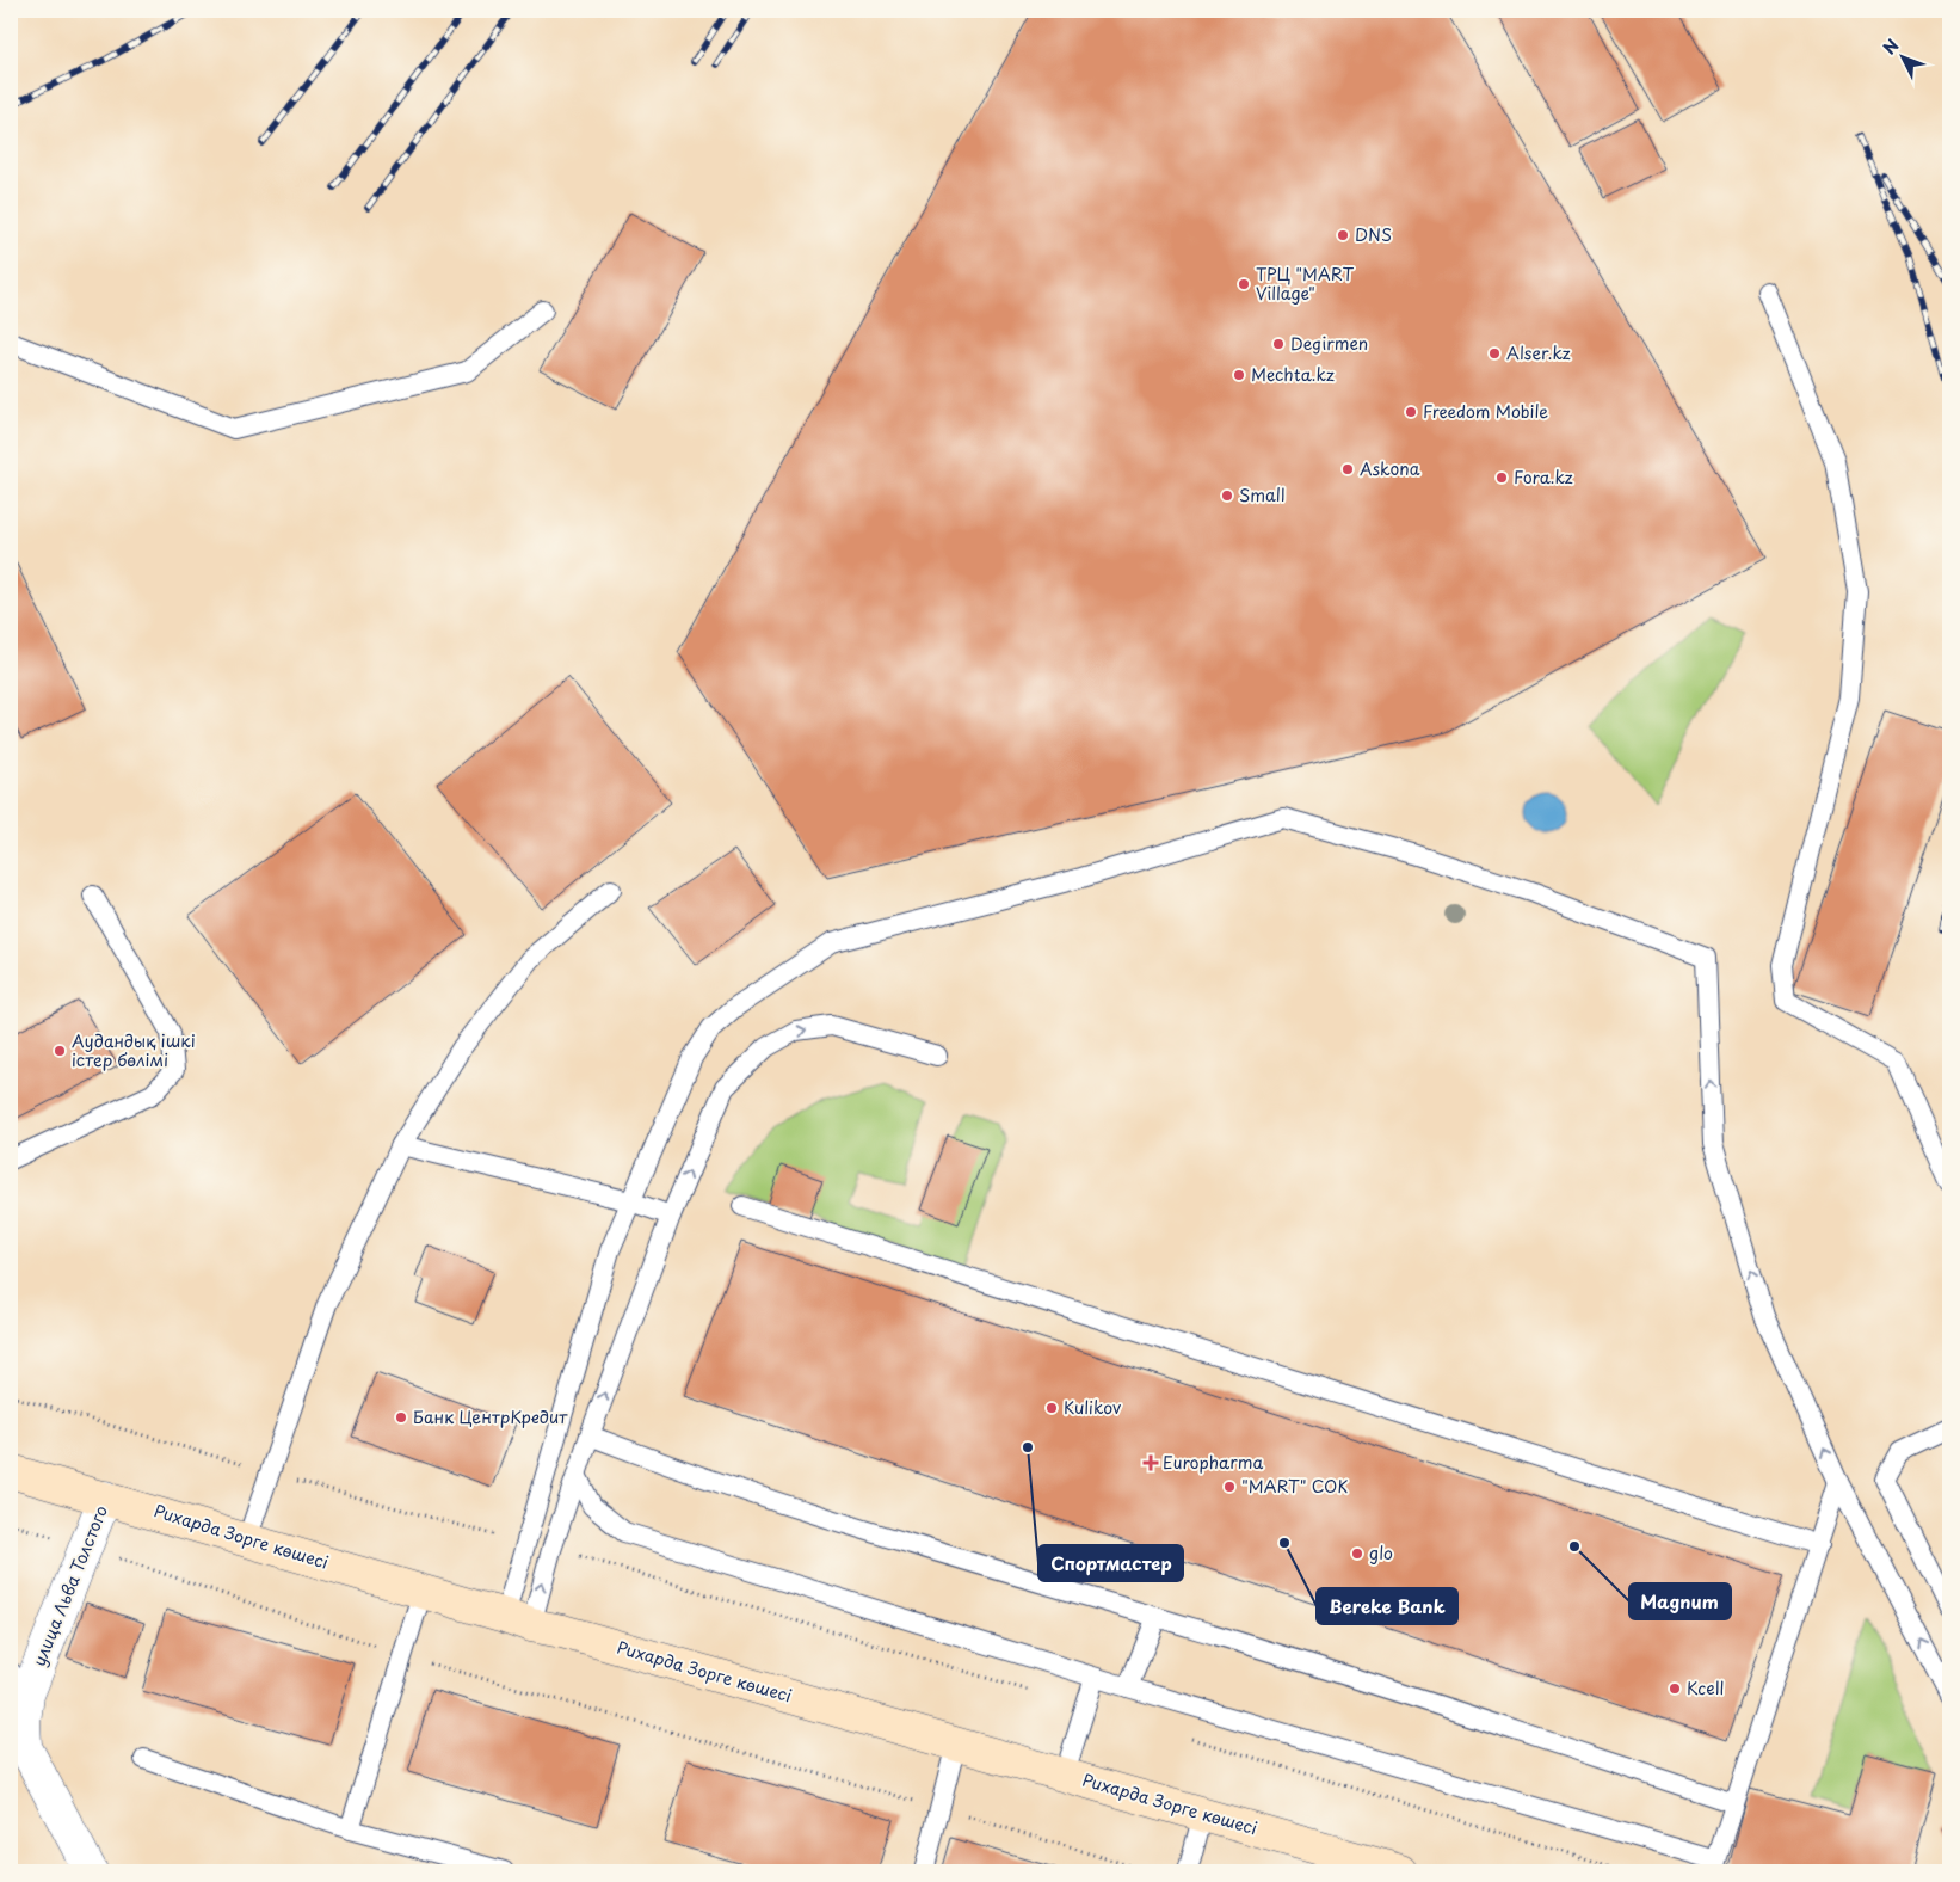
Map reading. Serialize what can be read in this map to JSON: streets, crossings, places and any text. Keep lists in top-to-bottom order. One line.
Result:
{"streets":{"main road":["Рихарда Зорге көшесі"],"street":["улица Льва Толстого"]},"crossings":[["Рихарда Зорге көшесі","улица Льва Толстого"]],"places":{"other":["DNS","ТРЦ \"MART Village\"","Degirmen","Alser.kz","Mechta.kz","Freedom Mobile","Askona","Fora.kz","Small","Аудандық ішкі істер бөлімі","Kulikov","Банк ЦентрКредит","Спортмастер","\"MART\" СОК","Bereke Bank","Magnum","glo","Kcell"],"health":["Europharma"]},"north":"top left"}
